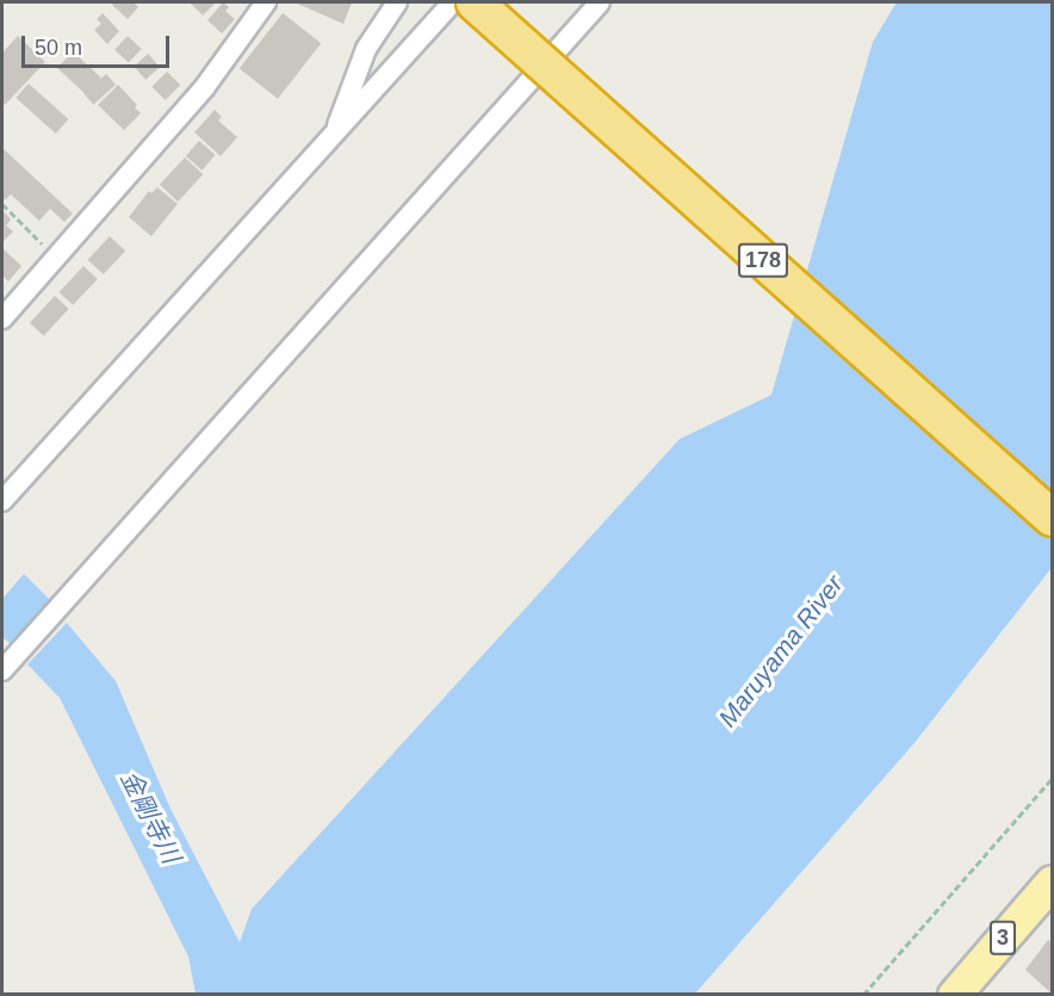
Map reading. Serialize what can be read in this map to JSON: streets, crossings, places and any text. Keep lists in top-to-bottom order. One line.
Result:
{"streets":{"highway":["178"],"main road":["3"]},"water":["Maruyama River","金剛寺川"],"scale_bar":"50 m"}
